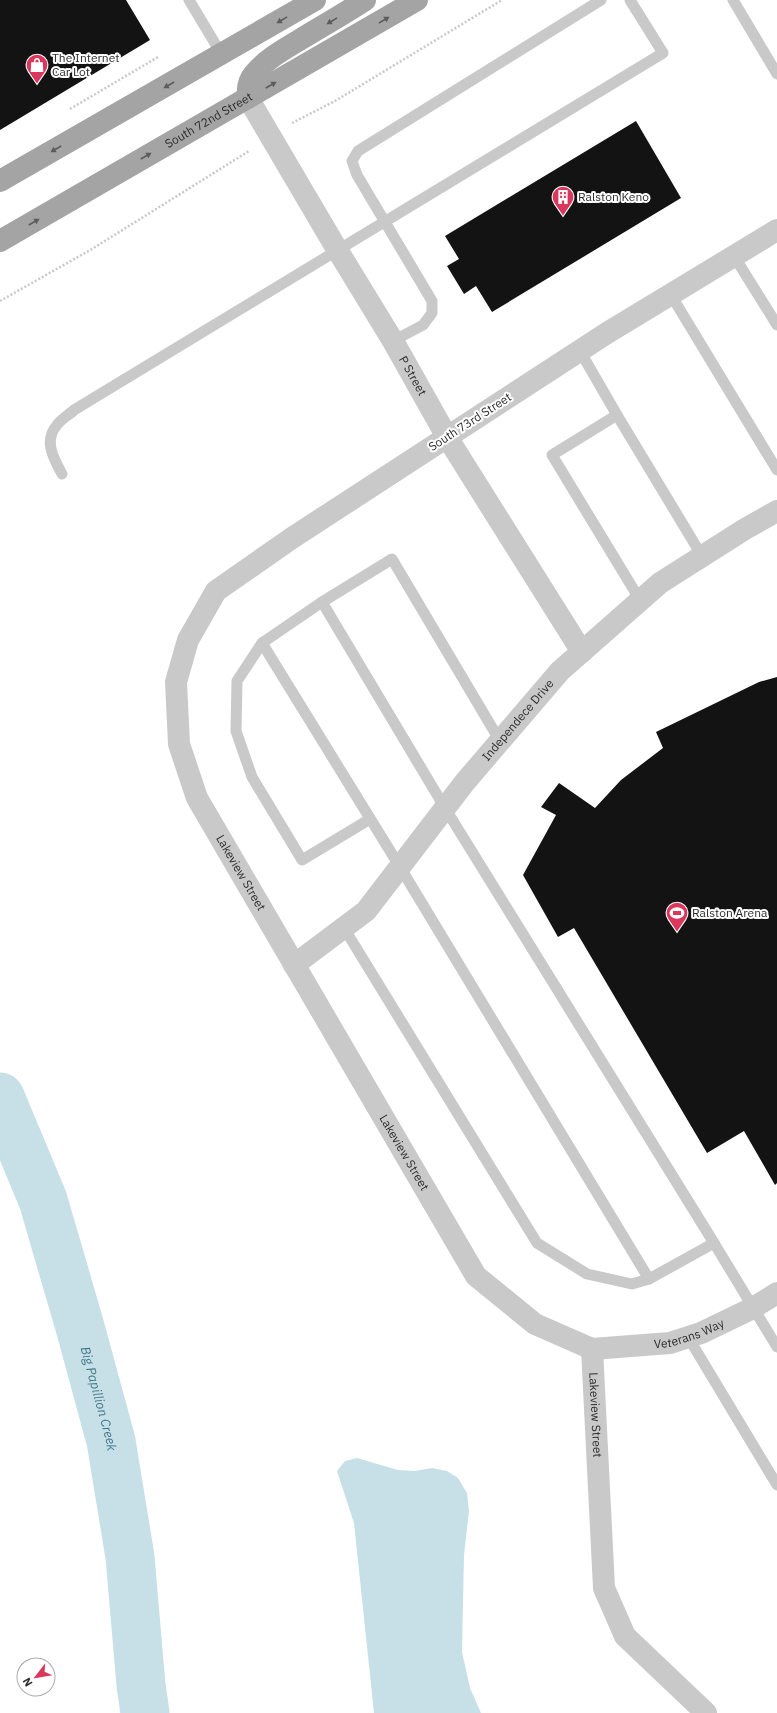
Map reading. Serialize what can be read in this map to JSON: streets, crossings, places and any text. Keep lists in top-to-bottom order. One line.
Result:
{"streets":{"main road":["South 72nd Street"],"street":["P Street","South 73rd Street","Independece Drive","Lakeview Street","Veterans Way"]},"crossings":[["South 72nd Street","P Street"],["P Street","South 73rd Street"],["P Street","Independece Drive"],["South 73rd Street","Lakeview Street"],["Independece Drive","Lakeview Street"],["Lakeview Street","Veterans Way"]],"water":["Big Papillion Creek"],"places":{"shop":["The Internet Car Lot"],"building":["Ralston Keno"],"sports":["Ralston Arena"]},"north":"bottom left"}
